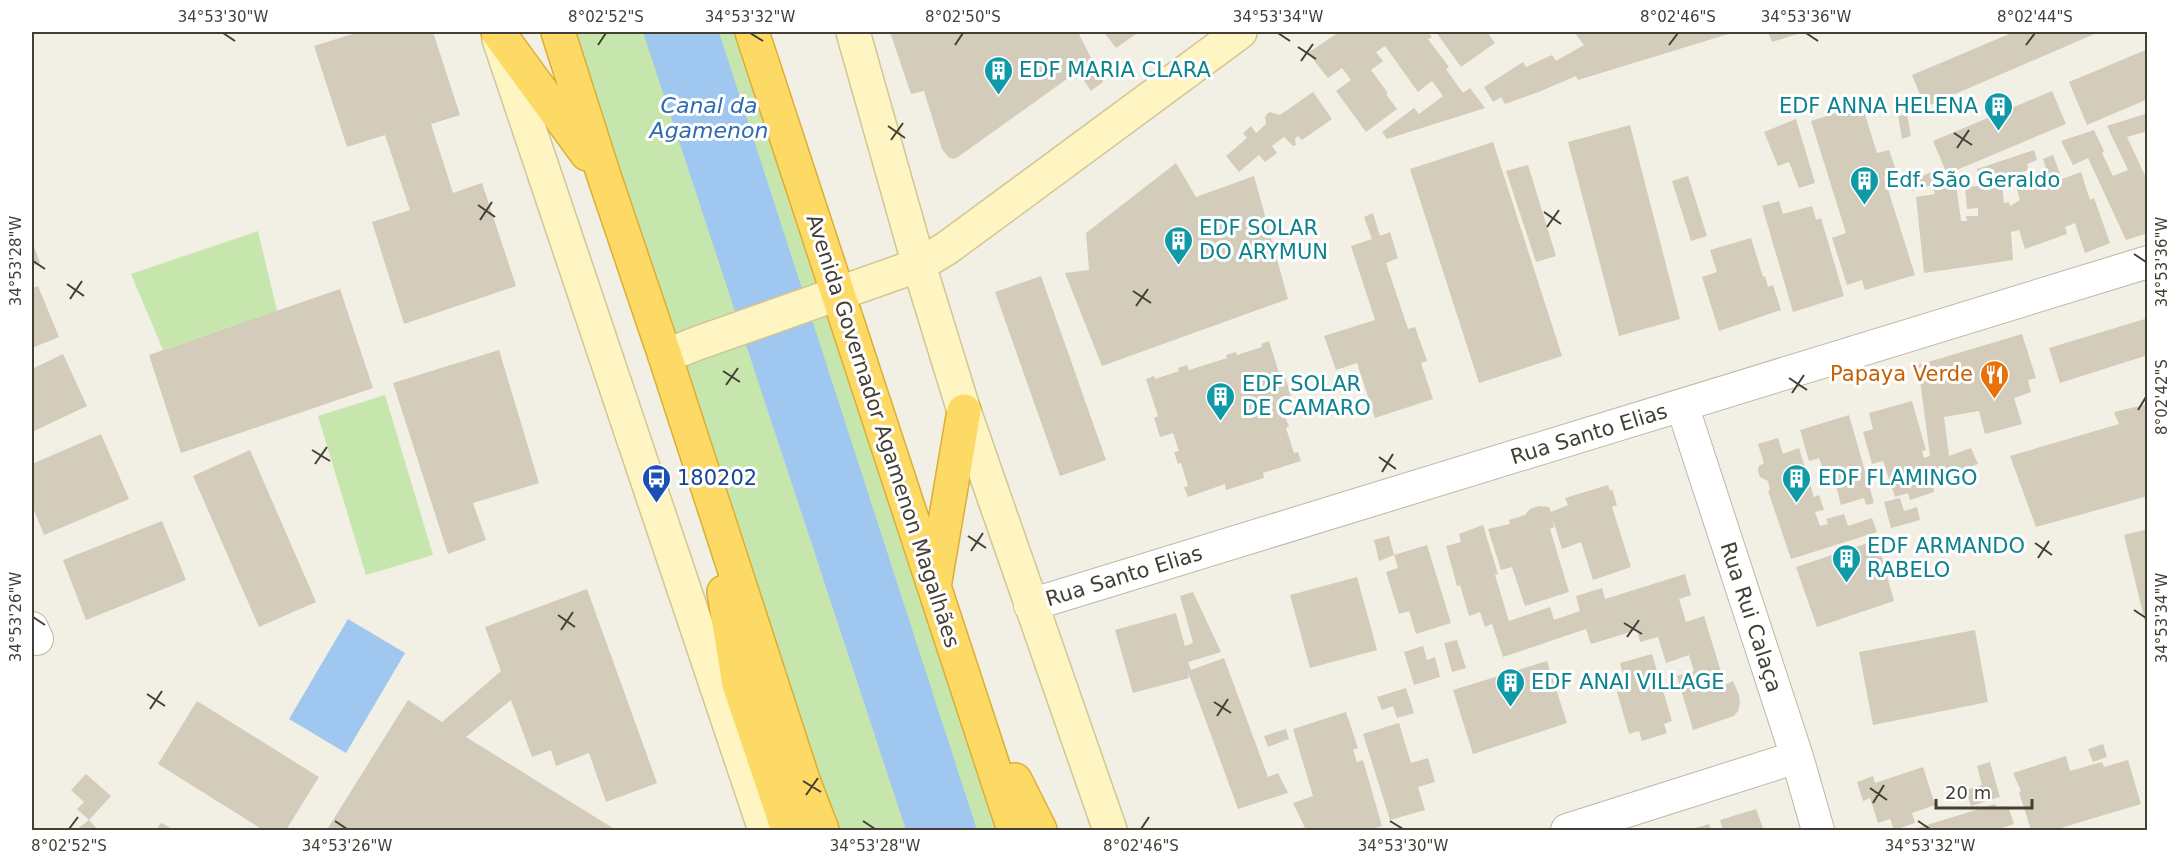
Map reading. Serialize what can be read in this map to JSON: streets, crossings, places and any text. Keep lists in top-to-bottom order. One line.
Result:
{"streets":{"highway":["Avenida Governador Agamenon Magalhães"],"street":["Rua Santo Elias","Rua Rui Calaça"]},"crossings":[["Rua Santo Elias","Rua Rui Calaça"]],"water":["Canal da Agamenon"],"places":{"building":["EDF MARIA CLARA","EDF ANNA HELENA","Edf. São Geraldo","EDF SOLAR DO ARYMUN","EDF SOLAR DE CAMARO","EDF FLAMINGO","EDF ARMANDO RABELO","EDF ANAI VILLAGE"],"restaurant":["Papaya Verde"],"bus stop":["180202"]},"scale_bar":"20 m","coordinates":["34°53'30\"W","8°02'52\"S","34°53'32\"W","8°02'50\"S","34°53'34\"W","8°02'46\"S","34°53'36\"W","8°02'44\"S","34°53'28\"W","8°02'42\"S","34°53'26\"W"]}
